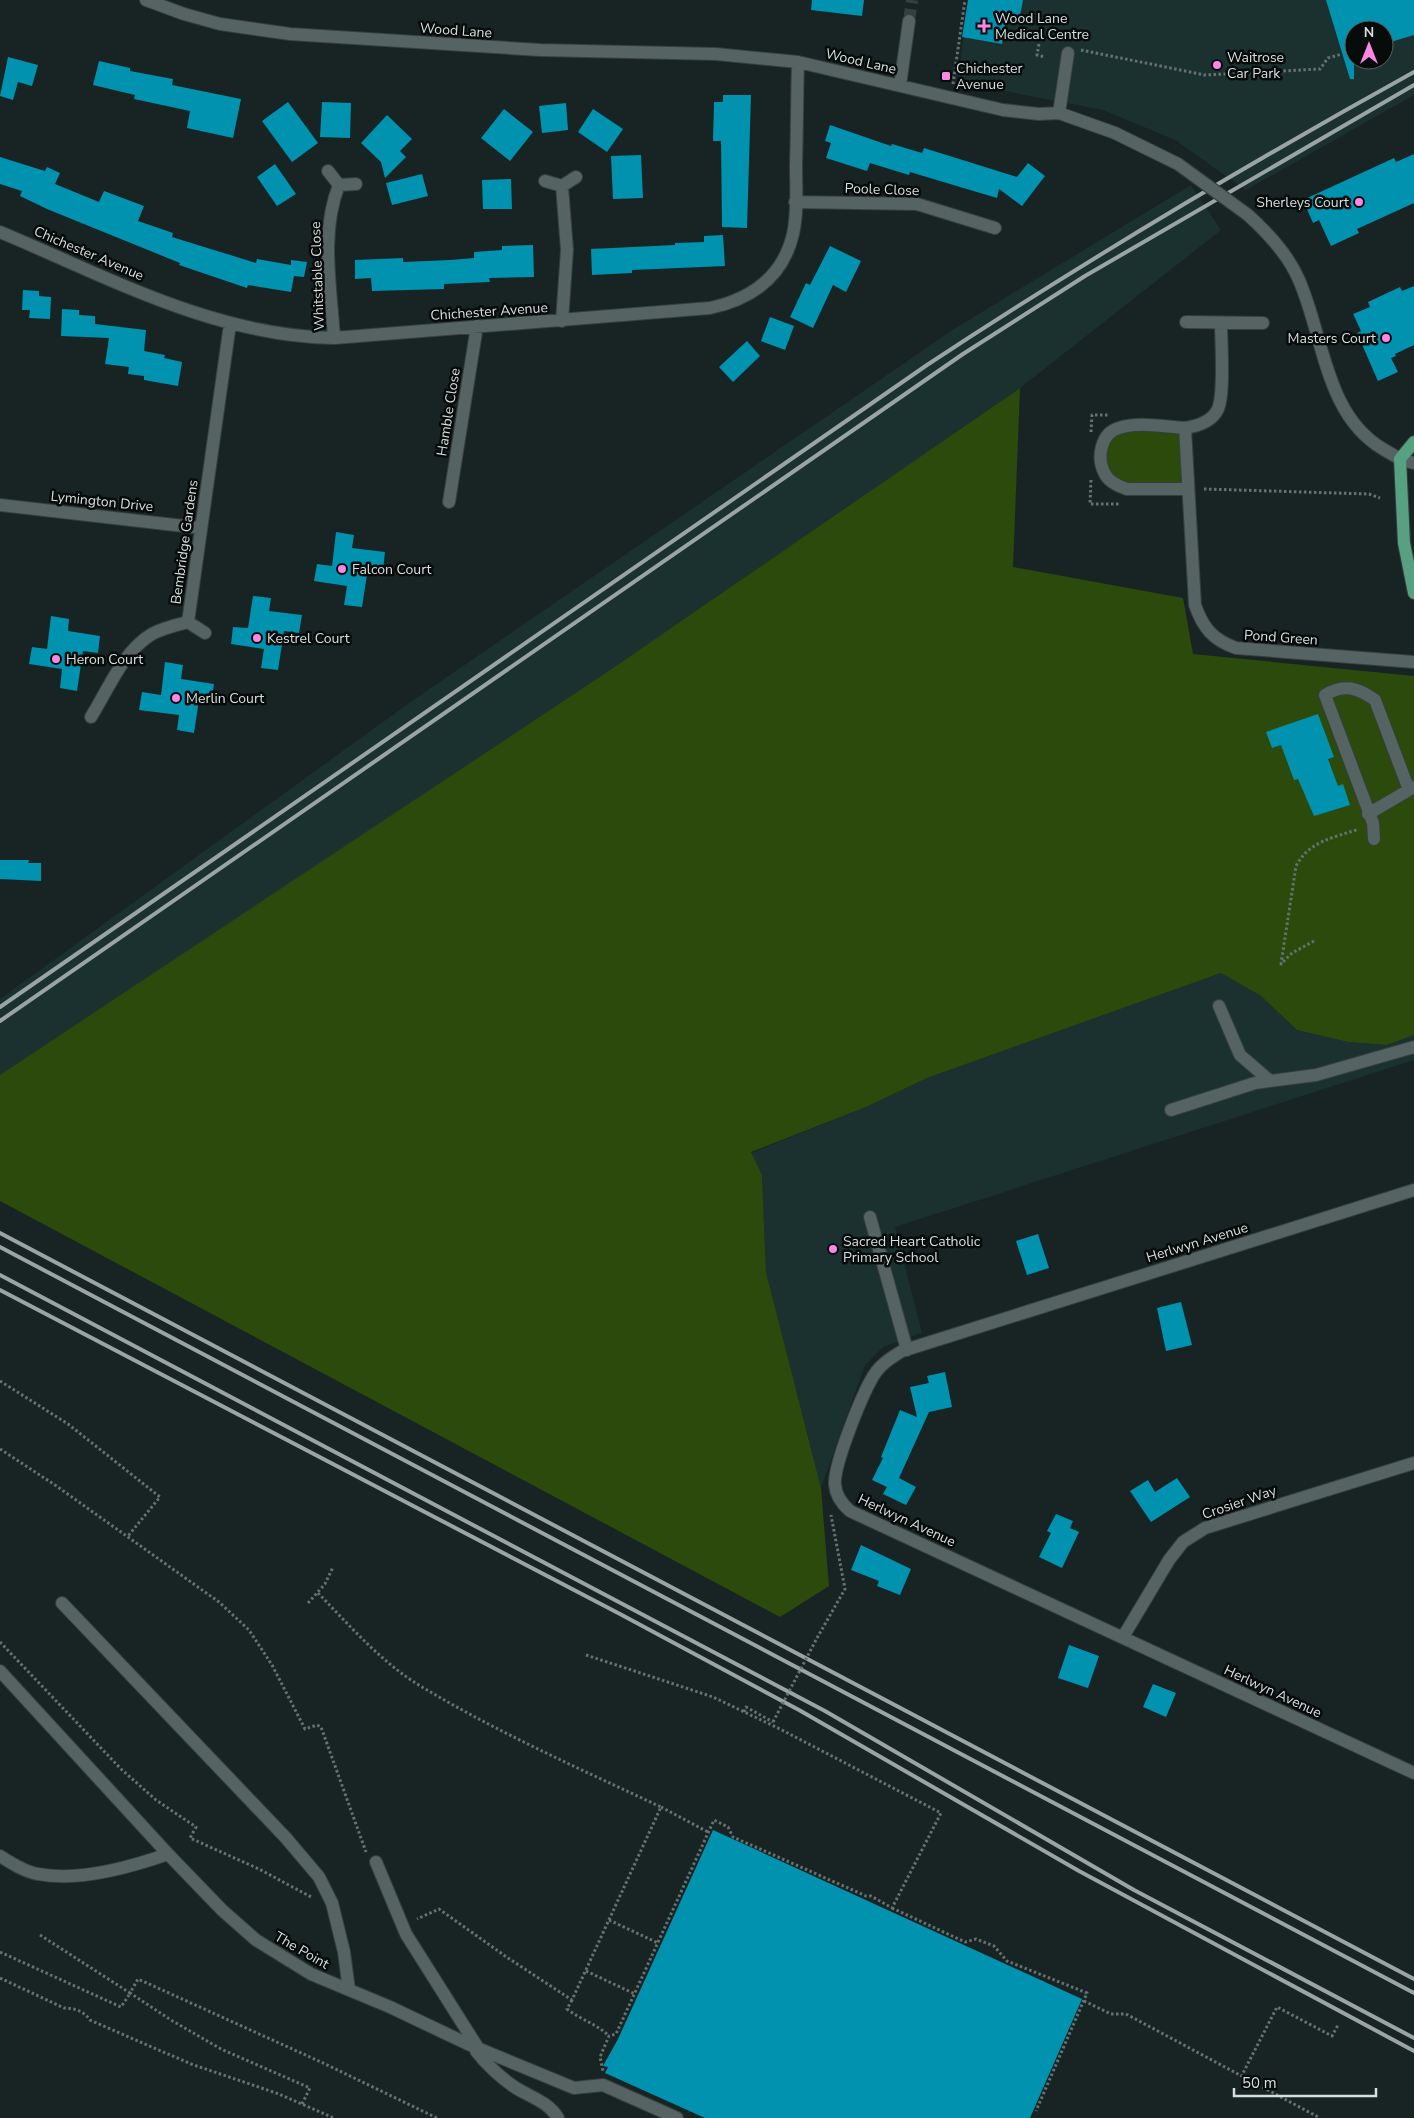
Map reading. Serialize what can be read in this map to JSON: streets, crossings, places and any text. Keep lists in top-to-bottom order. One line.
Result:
{"streets":{"street":["Wood Lane","Poole Close","Chichester Avenue","Whitstable Close","Hamble Close","Lymington Drive","Bembridge Gardens","Pond Green","Herlwyn Avenue","Crosier Way","The Point"]},"crossings":[["Wood Lane","Chichester Avenue"],["Poole Close","Chichester Avenue"],["Chichester Avenue","Whitstable Close"],["Chichester Avenue","Hamble Close"],["Chichester Avenue","Bembridge Gardens"],["Lymington Drive","Bembridge Gardens"],["Herlwyn Avenue","Crosier Way"]],"places":{"health":["Wood Lane Medical Centre"],"other":["Waitrose Car Park","Sherleys Court","Masters Court","Falcon Court","Kestrel Court","Heron Court","Merlin Court","Sacred Heart Catholic Primary School"],"transit":["Chichester Avenue"]},"scale_bar":"50 m","north":"top"}
